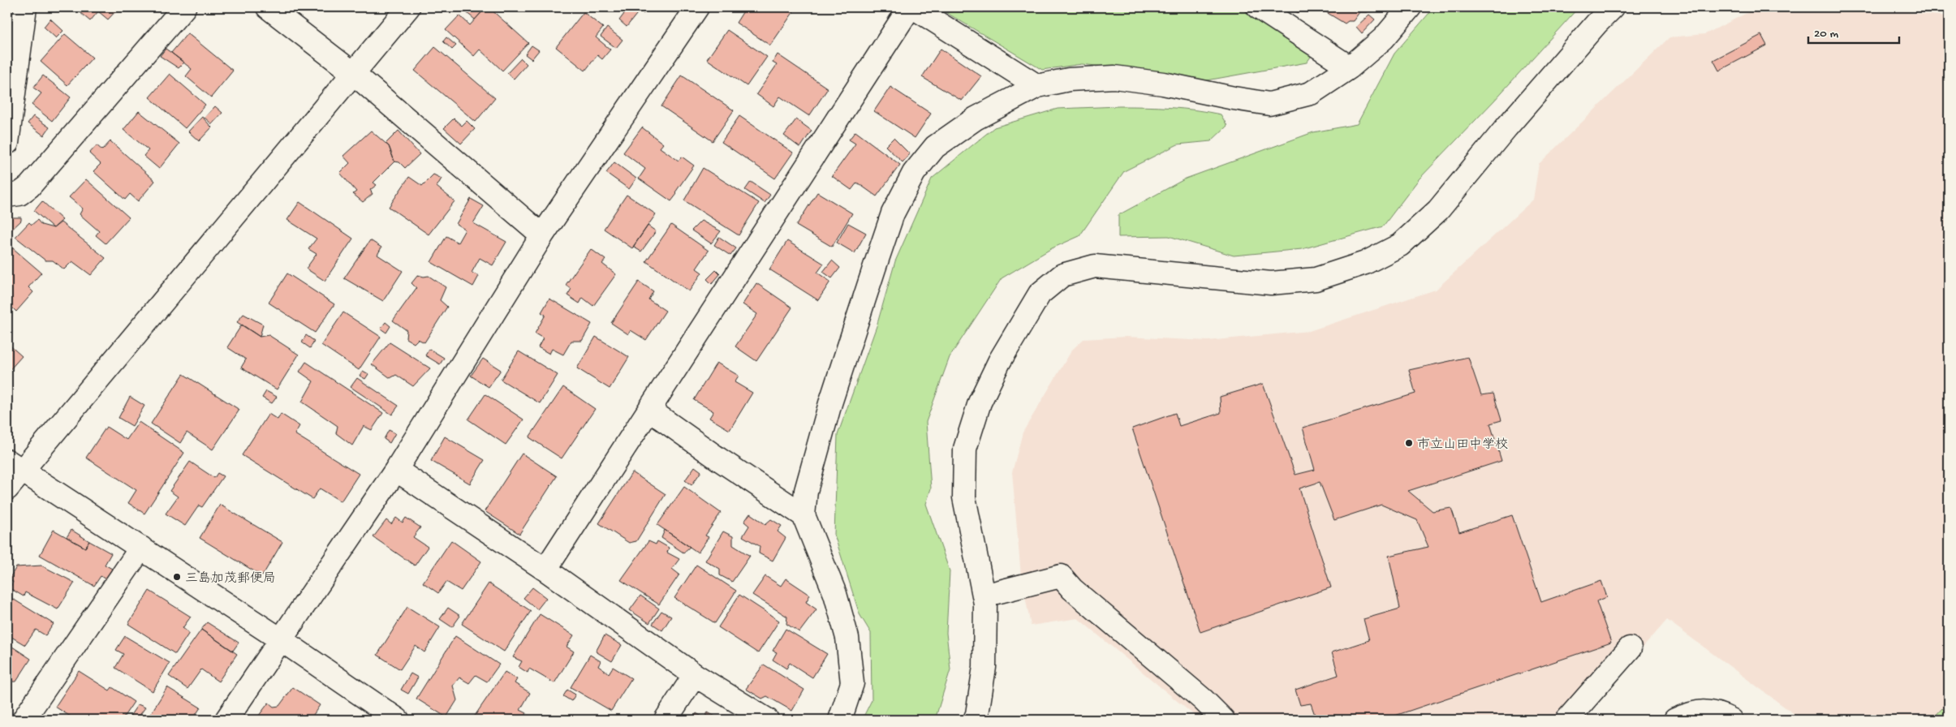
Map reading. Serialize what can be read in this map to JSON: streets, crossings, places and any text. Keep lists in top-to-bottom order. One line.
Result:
{"places":["市立山田中学校","三島加茂郵便局"],"scale_bar":"20 m"}
